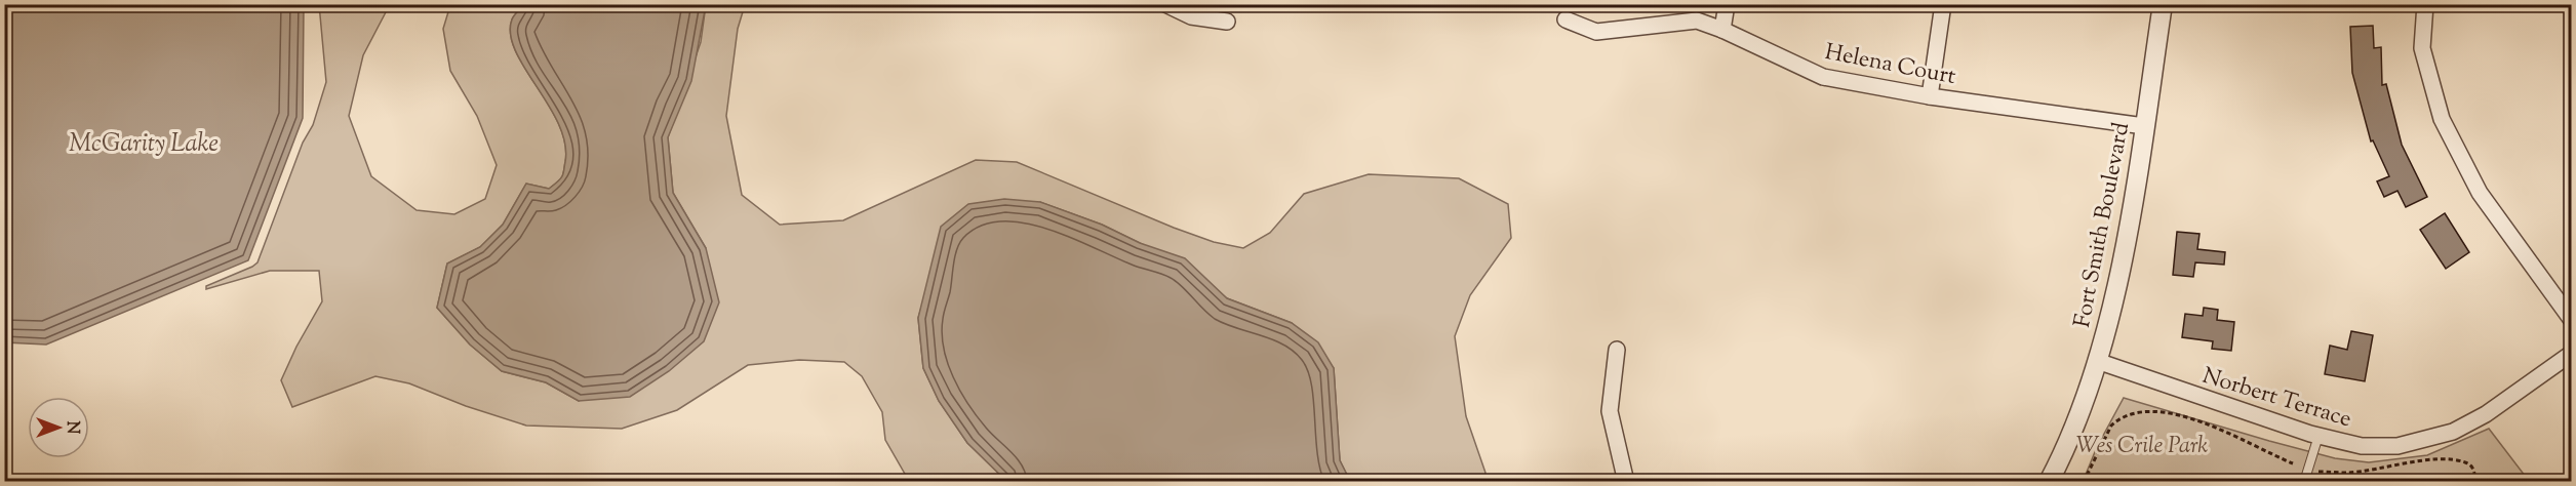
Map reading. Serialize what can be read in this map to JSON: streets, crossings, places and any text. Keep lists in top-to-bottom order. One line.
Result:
{"streets":{"street":["Helena Court","Fort Smith Boulevard","Norbert Terrace"]},"crossings":[["Helena Court","Fort Smith Boulevard"],["Fort Smith Boulevard","Norbert Terrace"]],"water":["McGarity Lake"],"parks":["Wes Crile Park"],"north":"right"}
